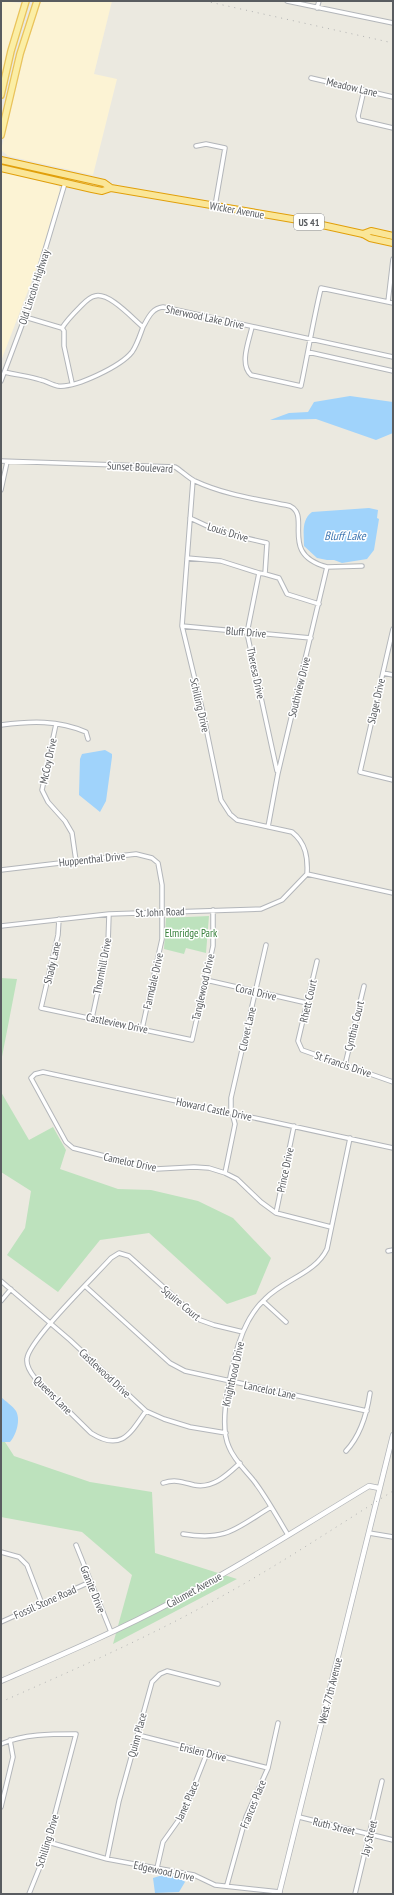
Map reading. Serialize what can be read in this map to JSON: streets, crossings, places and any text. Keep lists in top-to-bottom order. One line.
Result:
{"streets":{"highway":["Wicker Avenue","US 41"],"street":["Meadow Lane","Old Lincoln Highway","Sherwood Lake Drive","Sunset Boulevard","Louis Drive","Bluff Drive","Theresa Drive","Southview Drive","Slager Drive","Schilling Drive","McCoy Drive","Huppenthal Drive","St. John Road","Shady Lane","Thornhill Drive","Farmdale Drive","Tanglewood Drive","Coral Drive","Rhett Court","Castleview Drive","Cynthia Court","Clover Lane","St Francis Drive","Howard Castle Drive","Camelot Drive","Prince Drive","Squire Court","Castlewood Drive","Knighthood Drive","Lancelot Lane","Queens Lane","Granite Drive","Calumet Avenue","Fossil Stone Road","West 77th Avenue","Quinn Place","Enslen Drive","Janet Place","Frances Place","Ruth Street","Jay Street","Edgewood Drive"]},"crossings":[["Wicker Avenue","Old Lincoln Highway"],["Old Lincoln Highway","Sherwood Lake Drive"],["Sunset Boulevard","Southview Drive"],["Sunset Boulevard","Schilling Drive"],["Louis Drive","Schilling Drive"],["Bluff Drive","Theresa Drive"],["Bluff Drive","Southview Drive"],["Bluff Drive","Schilling Drive"],["Theresa Drive","Southview Drive"],["Southview Drive","Schilling Drive"],["Schilling Drive","St. John Road"],["Schilling Drive","Edgewood Drive"],["McCoy Drive","Huppenthal Drive"],["Huppenthal Drive","Farmdale Drive"],["St. John Road","Shady Lane"],["St. John Road","Thornhill Drive"],["St. John Road","Farmdale Drive"],["St. John Road","Tanglewood Drive"],["Shady Lane","Castleview Drive"],["Thornhill Drive","Castleview Drive"],["Farmdale Drive","Castleview Drive"],["Tanglewood Drive","Coral Drive"],["Tanglewood Drive","Castleview Drive"],["Coral Drive","Rhett Court"],["Coral Drive","Clover Lane"],["Rhett Court","St Francis Drive"],["Cynthia Court","St Francis Drive"],["Clover Lane","Howard Castle Drive"],["Clover Lane","Camelot Drive"],["Howard Castle Drive","Camelot Drive"],["Howard Castle Drive","Prince Drive"],["Howard Castle Drive","Knighthood Drive"],["Camelot Drive","Prince Drive"],["Camelot Drive","Knighthood Drive"],["Squire Court","Knighthood Drive"],["Squire Court","Queens Lane"],["Castlewood Drive","Knighthood Drive"],["Castlewood Drive","Queens Lane"],["Knighthood Drive","Lancelot Lane"],["Knighthood Drive","Calumet Avenue"],["Lancelot Lane","Queens Lane"],["Granite Drive","Calumet Avenue"],["Granite Drive","Fossil Stone Road"],["Calumet Avenue","West 77th Avenue"],["West 77th Avenue","Ruth Street"],["West 77th Avenue","Edgewood Drive"],["Quinn Place","Enslen Drive"],["Quinn Place","Edgewood Drive"],["Enslen Drive","Janet Place"],["Enslen Drive","Frances Place"],["Janet Place","Edgewood Drive"],["Frances Place","Edgewood Drive"],["Ruth Street","Jay Street"]],"water":["Bluff Lake"],"parks":["Elmridge Park"]}
